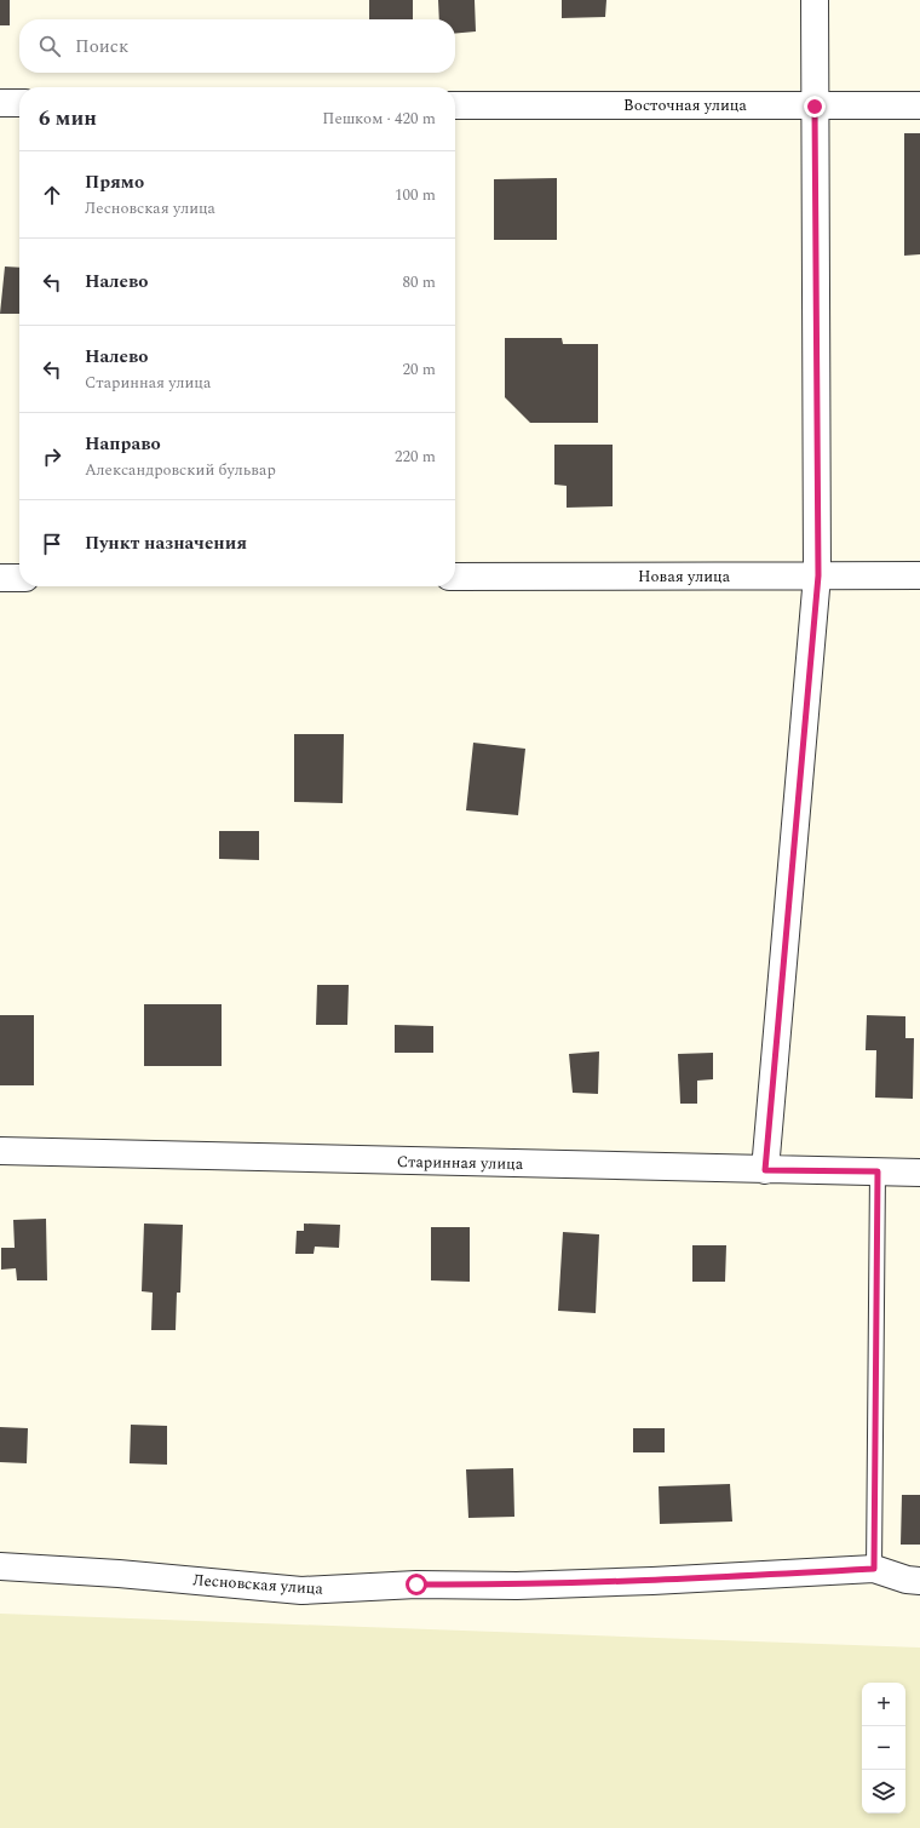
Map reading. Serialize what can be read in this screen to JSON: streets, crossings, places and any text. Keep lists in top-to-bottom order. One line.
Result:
{"streets":{"street":["Восточная улица","Новая улица","Старинная улица","Лесновская улица"]},"page":{"search":"Поиск","heading":["6 мин","Пешком · 420 m"],"list":[["Прямо","Лесновская улица","100 m"],["Налево","80 m"],["Налево","Старинная улица","20 m"],["Направо","Александровский бульвар","220 m"],"Пункт назначения"],"map_buttons":["+","−"]}}
